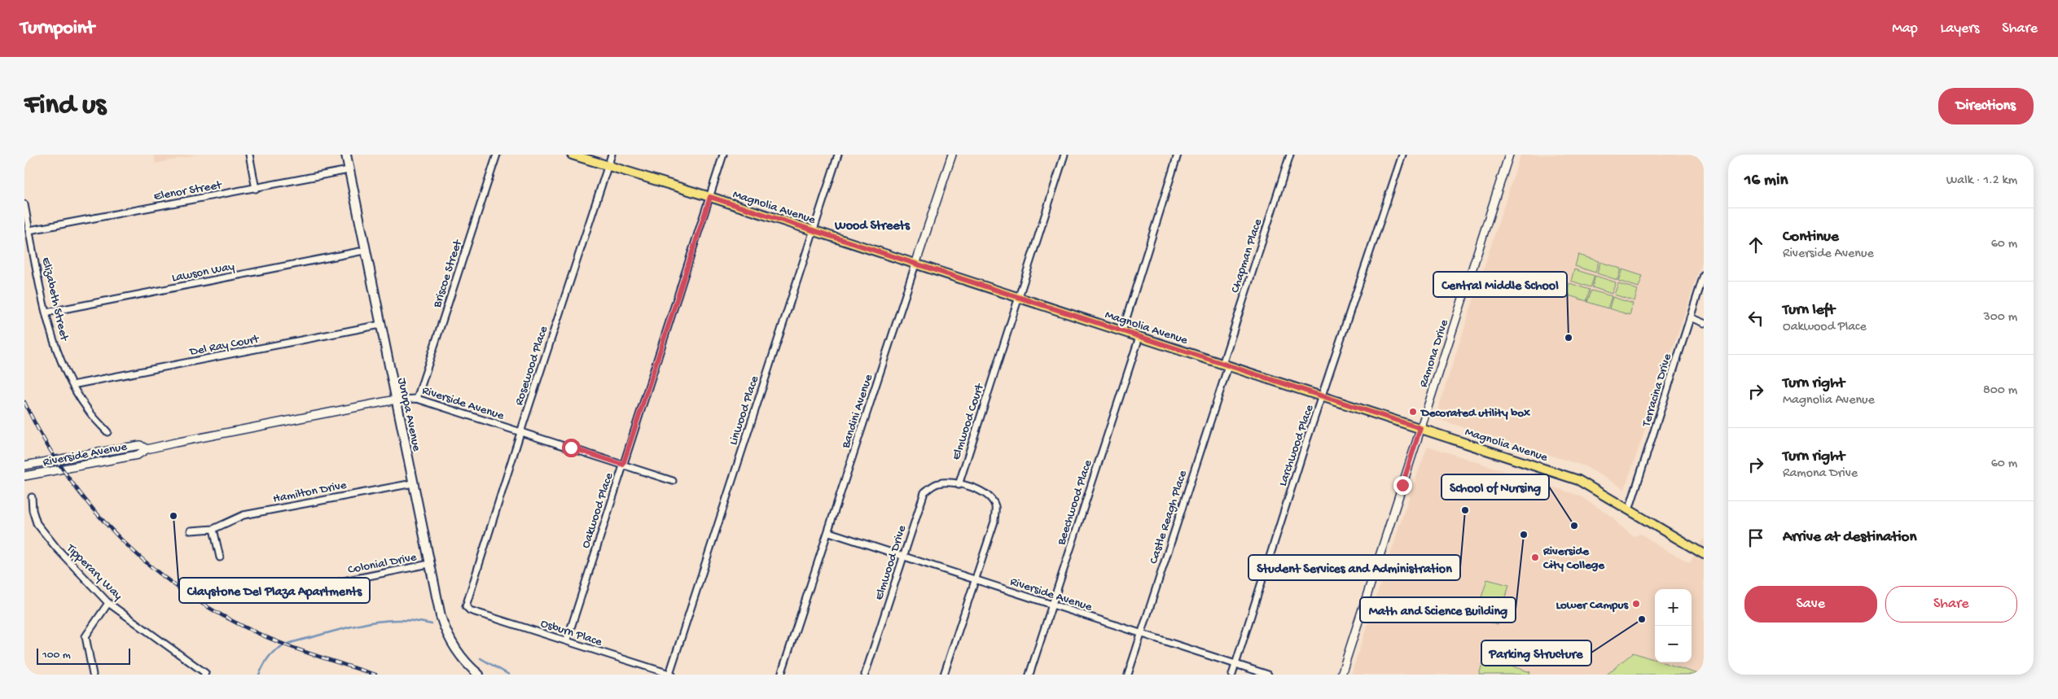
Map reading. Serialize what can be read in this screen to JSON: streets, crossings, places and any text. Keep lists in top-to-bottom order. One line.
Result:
{"streets":{"main road":["Magnolia Avenue","Jurupa Avenue"],"street":["Elenor Street","Chapman Place","Lawson Way","Briscoe Street","Elizabeth Street","Del Ray Court","Ramona Drive","Rosewood Place","Terracina Drive","Riverside Avenue","Linwood Place","Bandini Avenue","Elmwood Court","Larchwood Place","Hamilton Drive","Beechwood Place","Oakwood Place","Castle Reagh Place","Colonial Drive","Elmwood Drive","Tipperary Way","Osburn Place"]},"crossings":[["Elenor Street","Elizabeth Street"],["Elenor Street","Jurupa Avenue"],["Magnolia Avenue","Chapman Place"],["Magnolia Avenue","Ramona Drive"],["Magnolia Avenue","Rosewood Place"],["Magnolia Avenue","Terracina Drive"],["Magnolia Avenue","Linwood Place"],["Magnolia Avenue","Bandini Avenue"],["Magnolia Avenue","Elmwood Court"],["Magnolia Avenue","Larchwood Place"],["Magnolia Avenue","Beechwood Place"],["Magnolia Avenue","Oakwood Place"],["Magnolia Avenue","Castle Reagh Place"],["Chapman Place","Castle Reagh Place"],["Lawson Way","Elizabeth Street"],["Lawson Way","Jurupa Avenue"],["Briscoe Street","Riverside Avenue"],["Elizabeth Street","Del Ray Court"],["Del Ray Court","Jurupa Avenue"],["Rosewood Place","Riverside Avenue"],["Rosewood Place","Osburn Place"],["Riverside Avenue","Bandini Avenue"],["Riverside Avenue","Jurupa Avenue"],["Riverside Avenue","Larchwood Place"],["Riverside Avenue","Beechwood Place"],["Riverside Avenue","Oakwood Place"],["Riverside Avenue","Castle Reagh Place"],["Riverside Avenue","Elmwood Drive"],["Linwood Place","Osburn Place"],["Jurupa Avenue","Hamilton Drive"],["Jurupa Avenue","Colonial Drive"],["Elmwood Court","Elmwood Drive"],["Oakwood Place","Osburn Place"]],"districts":["Wood Streets"],"places":["Central Middle School","Decorated utility box","Student Services and Administration","Claystone Del Plaza Apartments","School of Nursing","Math and Science Building","Riverside City College","Lower Campus","Parking Structure"],"scale_bar":"100 m","page":{"header":"Turnpoint","nav":["Map","Layers","Share"],"buttons":["Directions",["Save","Share"]],"title":"Find us","heading":["16 min","Walk · 1.2 km"],"list":[["Continue","Riverside Avenue","60 m"],["Turn left","Oakwood Place","300 m"],["Turn right","Magnolia Avenue","800 m"],["Turn right","Ramona Drive","60 m"],"Arrive at destination"],"map_buttons":["+","−"],"scale":"100 m"}}
